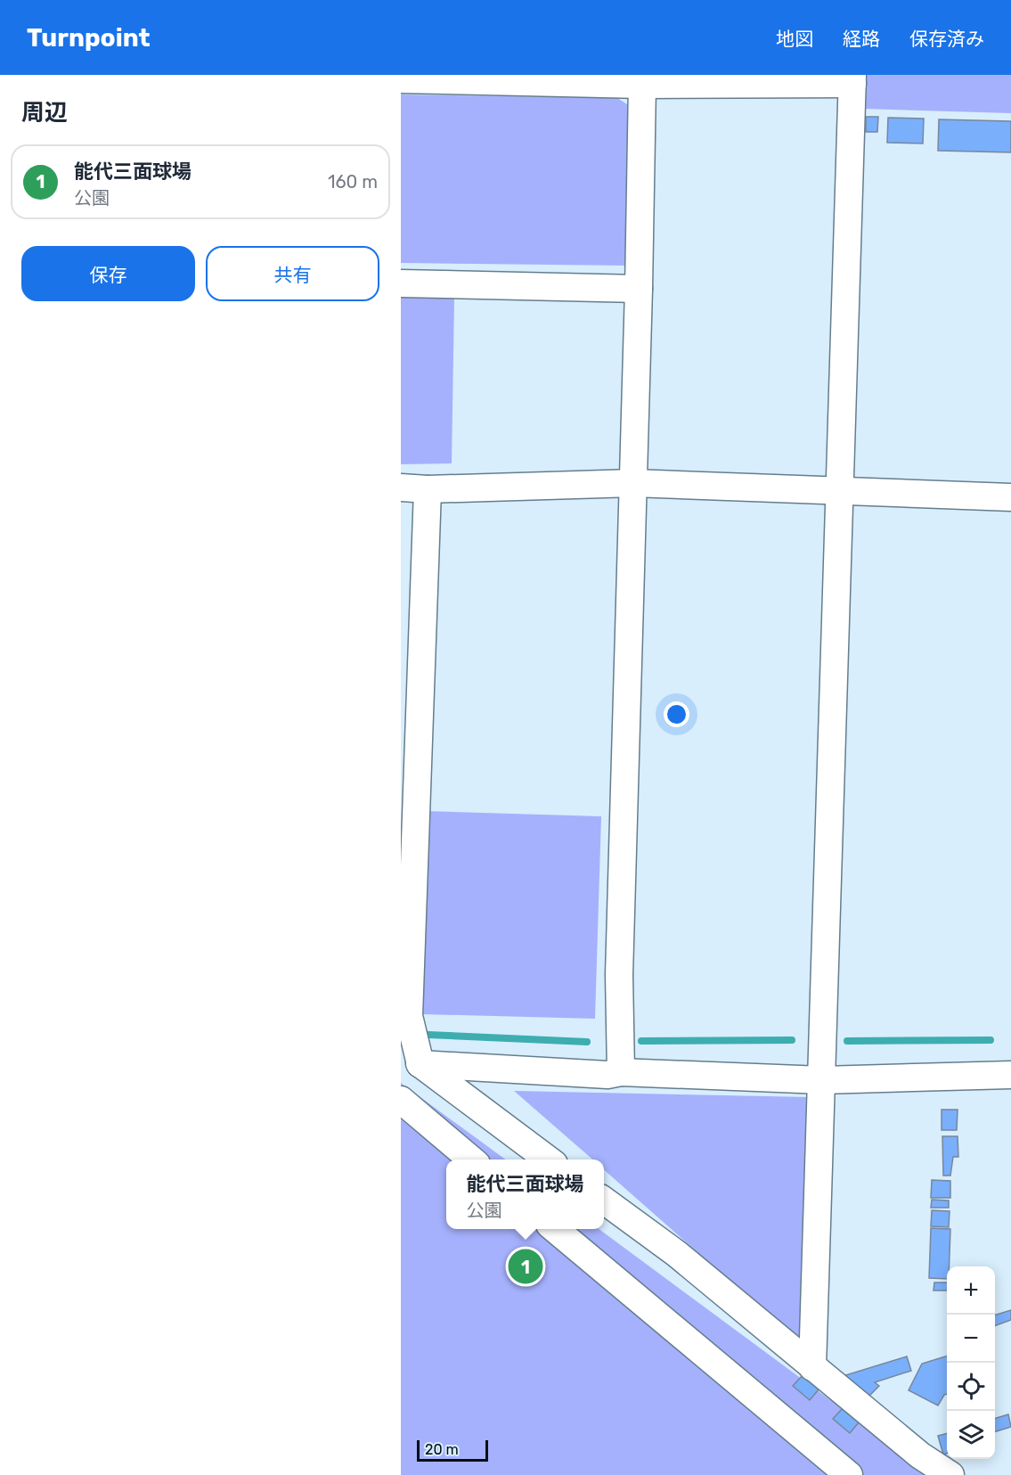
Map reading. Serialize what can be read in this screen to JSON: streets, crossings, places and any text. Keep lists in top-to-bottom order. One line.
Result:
{"scale_bar":"20 m","page":{"header":"Turnpoint","nav":["地図","経路","保存済み"],"heading":"周辺","list":[{"mark":"1","name":"能代三面球場","note":"公園","value":"160 m"}],"buttons":["保存","共有"],"popup":["能代三面球場","公園"],"pins":"1","map_buttons":["+","−"],"scale":"20 m"}}
